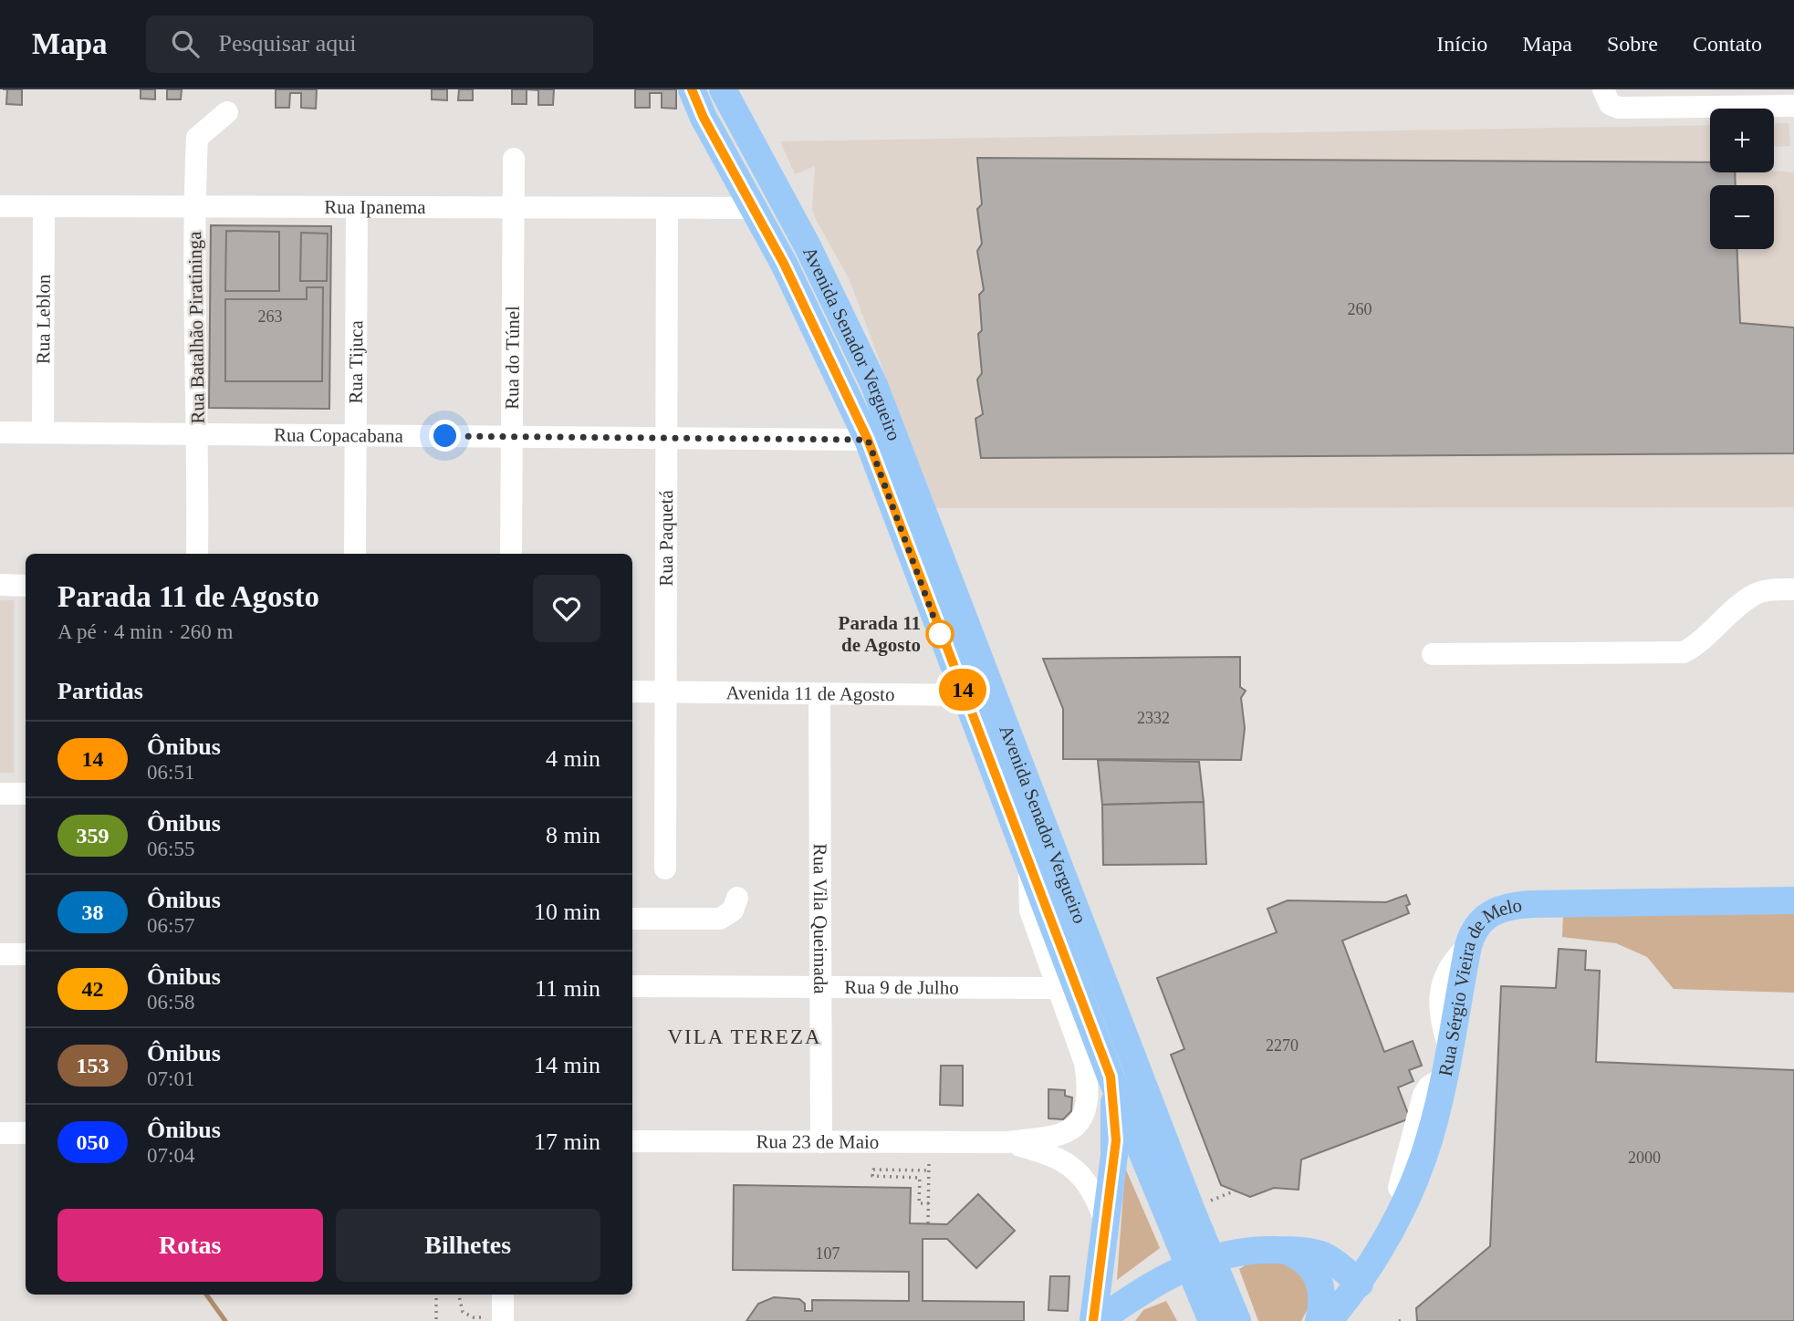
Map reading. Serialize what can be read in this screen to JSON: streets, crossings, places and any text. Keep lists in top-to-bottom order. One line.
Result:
{"streets":{"main road":["Avenida Senador Vergueiro","Rua Sérgio Vieira de Melo"],"street":["Rua Ipanema","Rua Leblon","Rua Batalhão Piratininga","Rua do Túnel","Rua Tijuca","Rua Copacabana","Rua Paquetá","Avenida 11 de Agosto","Rua Vila Queimada","Rua 9 de Julho","Rua 23 de Maio"]},"crossings":[["Rua Ipanema","Rua Leblon"],["Rua Ipanema","Rua Batalhão Piratininga"],["Rua Ipanema","Avenida Senador Vergueiro"],["Rua Ipanema","Rua do Túnel"],["Rua Ipanema","Rua Tijuca"],["Rua Ipanema","Rua Paquetá"],["Rua Leblon","Rua Copacabana"],["Rua Batalhão Piratininga","Rua Copacabana"],["Avenida Senador Vergueiro","Rua Copacabana"],["Avenida Senador Vergueiro","Avenida 11 de Agosto"],["Rua do Túnel","Rua Copacabana"],["Rua Tijuca","Rua Copacabana"],["Rua Copacabana","Rua Paquetá"],["Rua Paquetá","Avenida 11 de Agosto"],["Avenida 11 de Agosto","Rua Vila Queimada"],["Rua Vila Queimada","Rua 9 de Julho"],["Rua Vila Queimada","Rua 23 de Maio"],["Rua 9 de Julho","Rua 23 de Maio"]],"districts":["VILA TEREZA"],"places":["Parada 11 de Agosto"],"lines":["bus line 14"],"house_numbers":["260","263","2332","2270","2000","107"],"page":{"header":"Mapa","search":"Pesquisar aqui","nav":["Início","Mapa","Sobre","Contato"],"on_map":"14","map_buttons":["+","−"],"heading":[["Parada 11 de Agosto","A pé · 4 min · 260 m"],"Partidas"],"list":[{"mark":"14","name":"Ônibus","note":"06:51","value":"4 min"},{"mark":"359","name":"Ônibus","note":"06:55","value":"8 min"},{"mark":"38","name":"Ônibus","note":"06:57","value":"10 min"},{"mark":"42","name":"Ônibus","note":"06:58","value":"11 min"},{"mark":"153","name":"Ônibus","note":"07:01","value":"14 min"},{"mark":"050","name":"Ônibus","note":"07:04","value":"17 min"}],"buttons":["Rotas","Bilhetes"]}}
